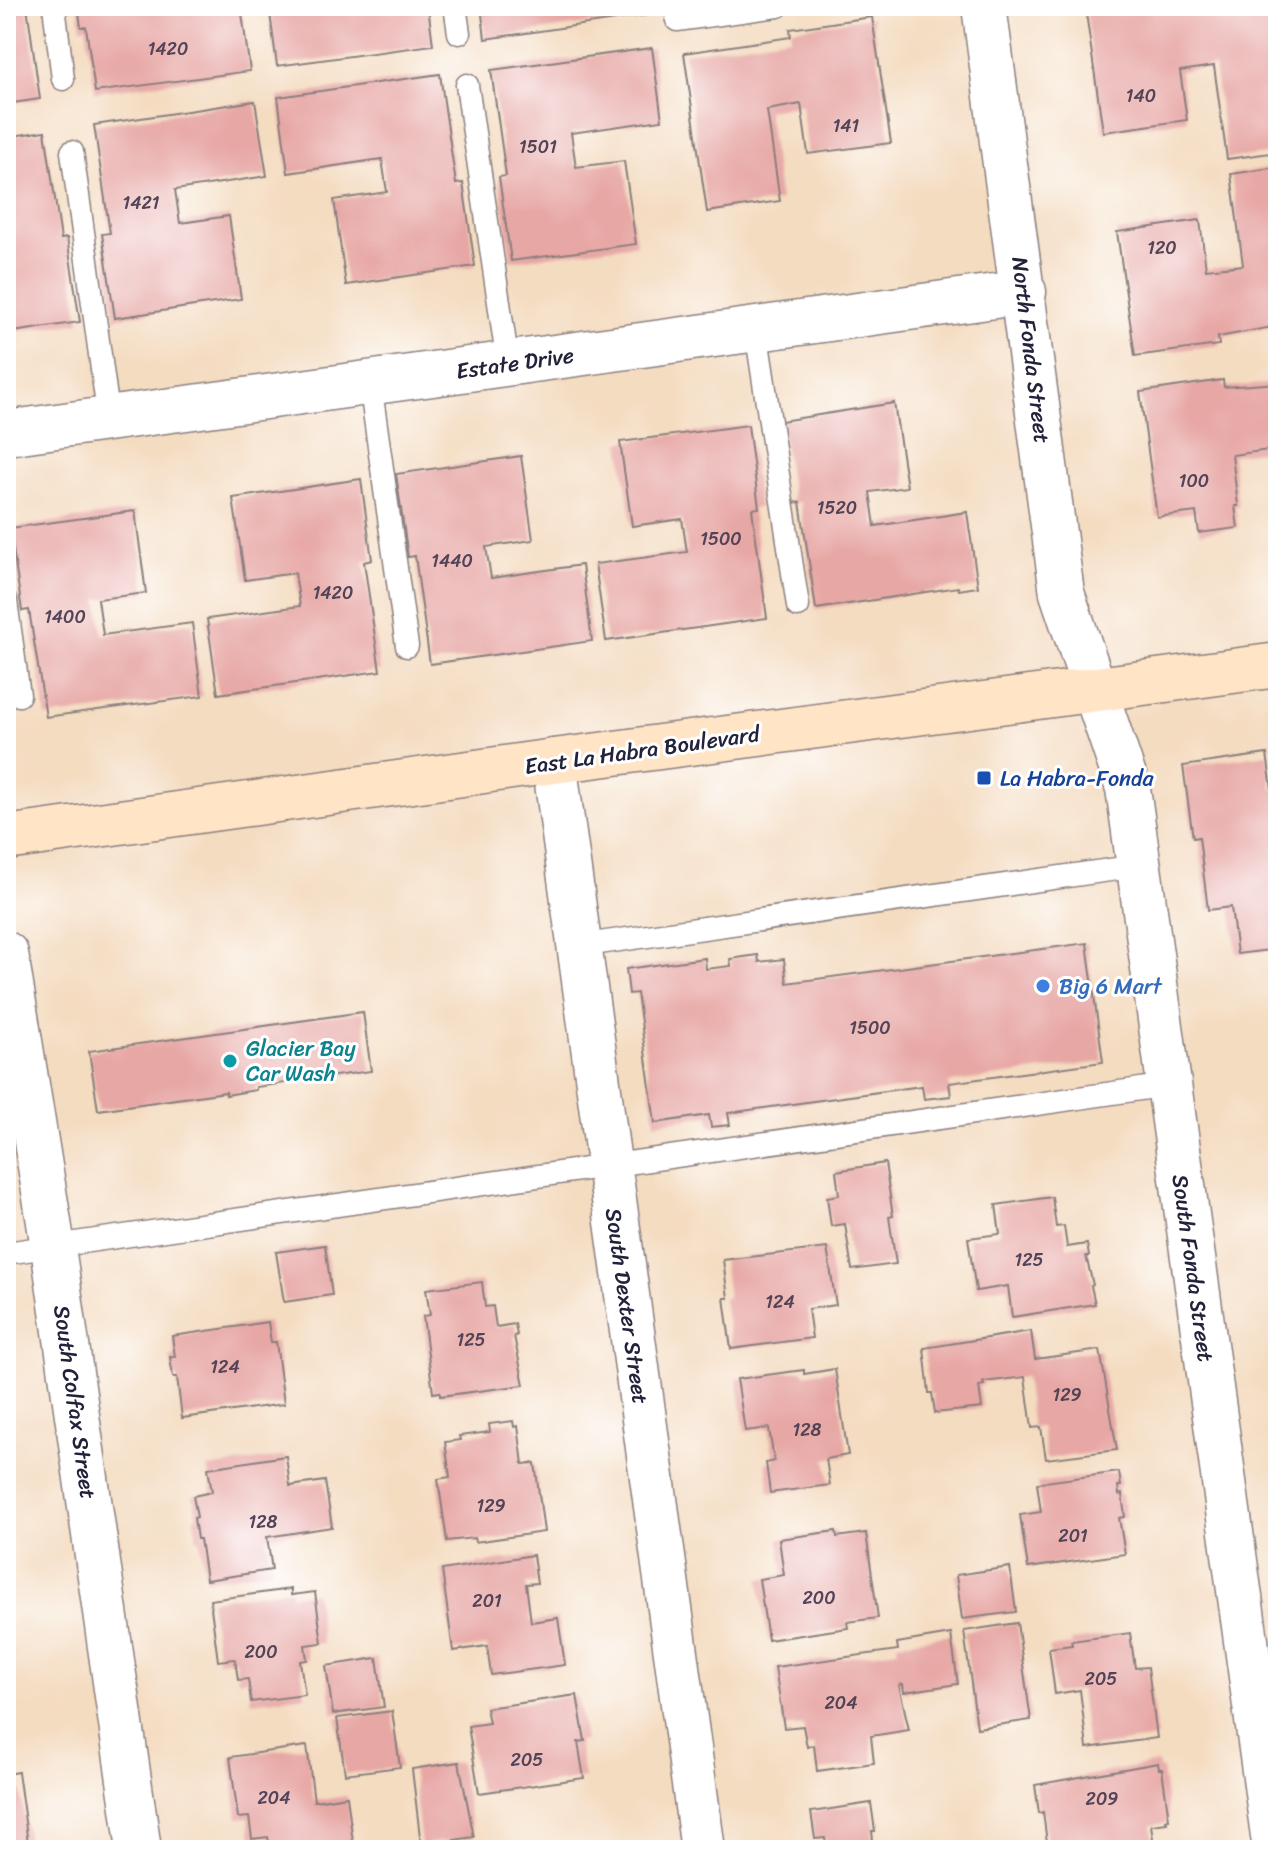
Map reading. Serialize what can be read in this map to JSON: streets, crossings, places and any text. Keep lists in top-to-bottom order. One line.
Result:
{"streets":{"main road":["East La Habra Boulevard"],"street":["North Fonda Street","Estate Drive","South Fonda Street","South Dexter Street","South Colfax Street"]},"crossings":[["North Fonda Street","Estate Drive"],["North Fonda Street","East La Habra Boulevard"],["North Fonda Street","South Fonda Street"],["East La Habra Boulevard","South Fonda Street"],["East La Habra Boulevard","South Dexter Street"]],"places":{"transit":["La Habra-Fonda"],"other":["Big 6 Mart","Glacier Bay Car Wash"]},"house_numbers":["1420","140","141","1501","1421","120","100","1520","1500","1440","1420","1400","1500","125","124","125","124","129","128","129","128","201","200","201","200","205","204","205","204","209"]}
